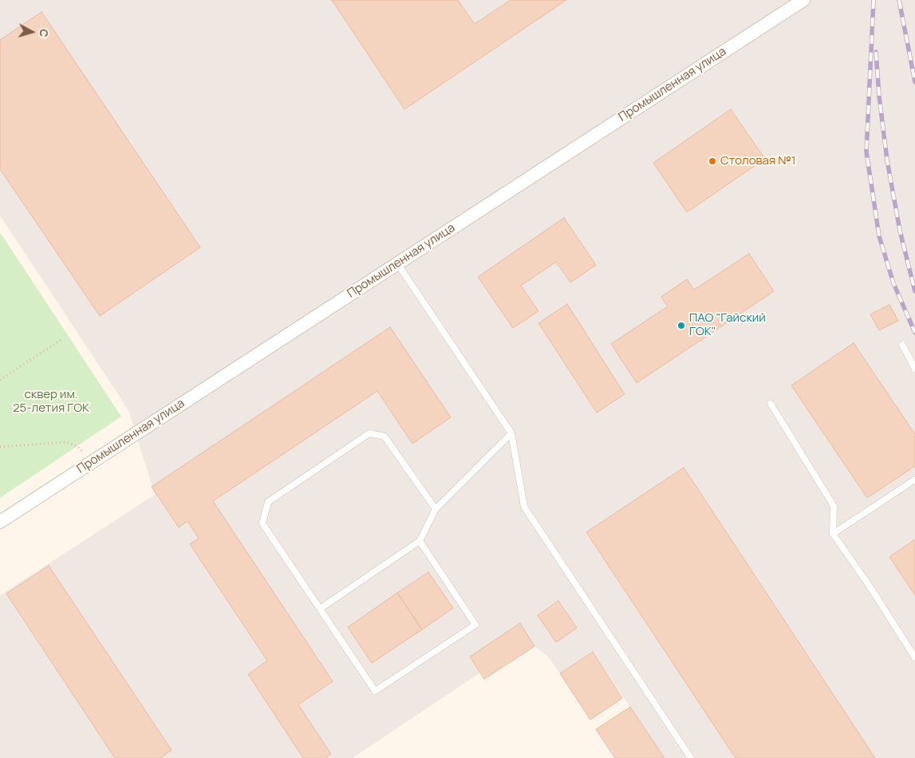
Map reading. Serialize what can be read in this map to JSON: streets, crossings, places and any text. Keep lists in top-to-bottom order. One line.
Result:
{"streets":{"street":["Промышленная улица"]},"parks":["сквер им. 25-летия ГОК"],"places":["Столовая №1","ПАО \"Гайский ГОК\""],"north":"right"}
